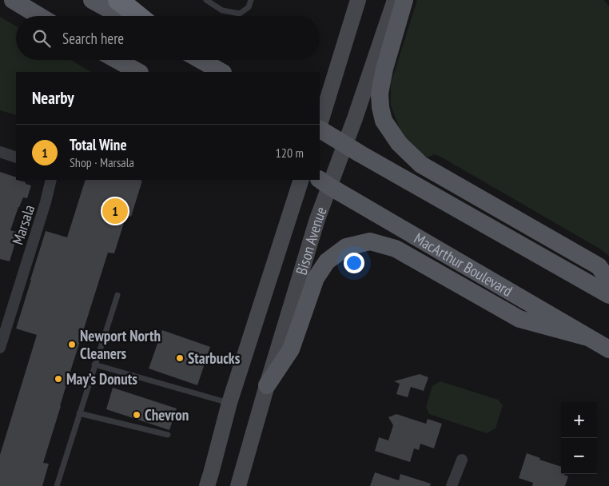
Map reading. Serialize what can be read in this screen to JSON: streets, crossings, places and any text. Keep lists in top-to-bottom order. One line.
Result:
{"streets":{"main road":["Bison Avenue","MacArthur Boulevard"],"street":["Marsala"]},"crossings":[["Bison Avenue","MacArthur Boulevard"]],"places":["Newport North Cleaners","Starbucks","May’s Donuts","Chevron"],"page":{"search":"Search here","heading":"Nearby","list":[{"mark":"1","name":"Total Wine","note":"Shop · Marsala","value":"120 m"}],"pins":"1","map_buttons":["+","−"]}}
